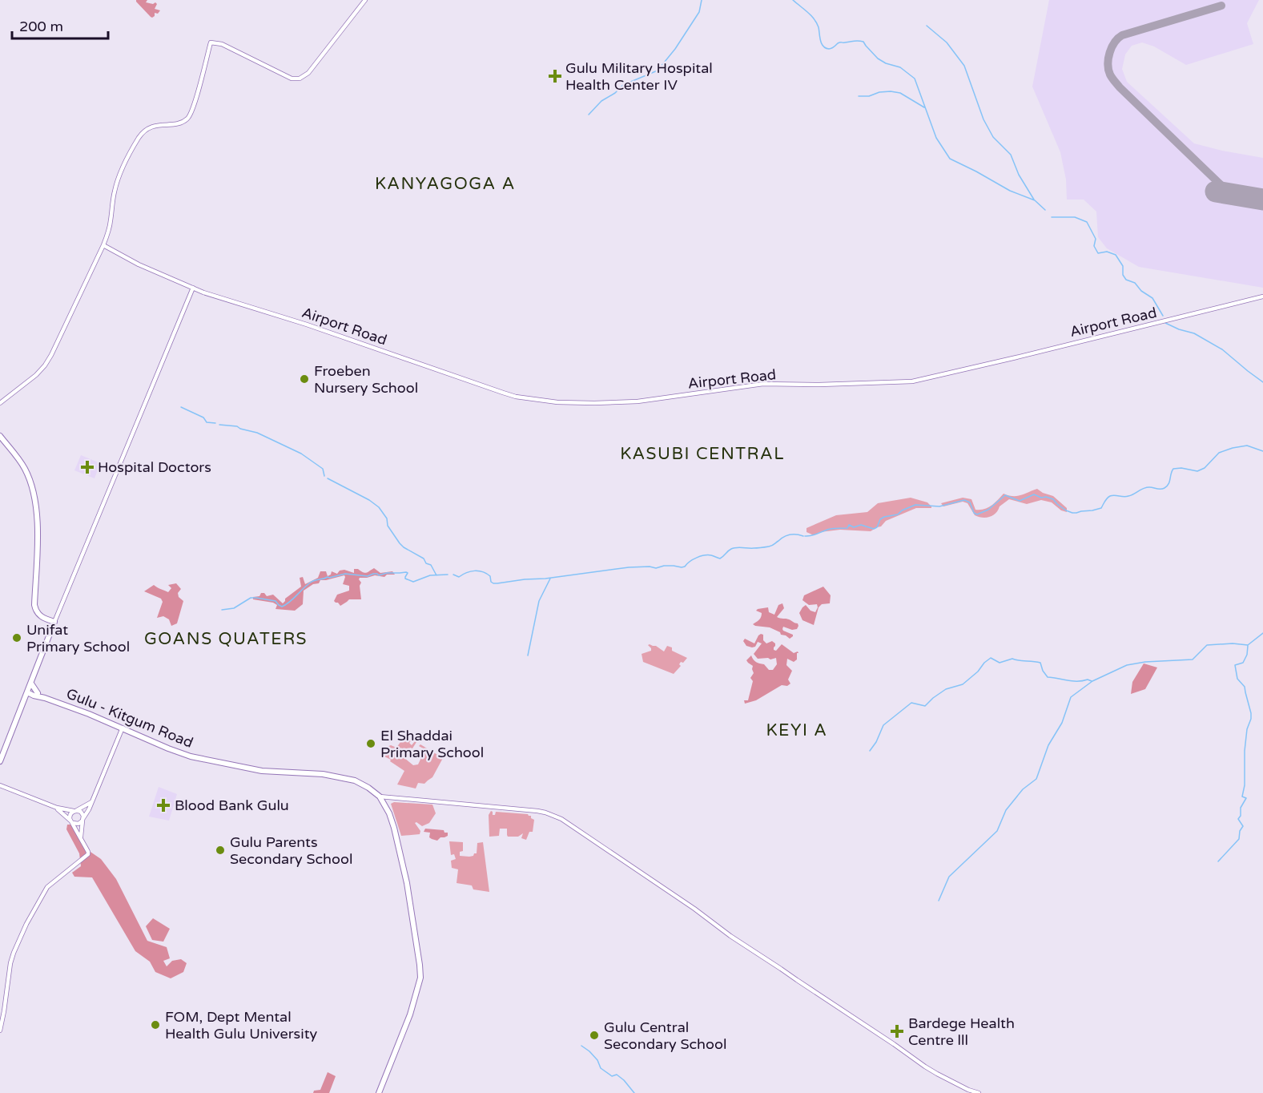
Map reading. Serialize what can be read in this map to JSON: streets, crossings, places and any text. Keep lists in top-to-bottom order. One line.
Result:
{"streets":{"main road":["Gulu - Kitgum Road"],"street":["Airport Road"]},"districts":["KANYAGOGA A","KASUBI CENTRAL","GOANS QUATERS","KEYI A"],"places":{"health":["Gulu Military Hospital Health Center IV","Hospital Doctors","Blood Bank Gulu","Bardege Health Centre lll"],"other":["Froeben Nursery School","Unifat Primary School","El Shaddai Primary School","Gulu Parents Secondary School","FOM, Dept Mental Health Gulu University","Gulu Central Secondary School"]},"scale_bar":"200 m"}
